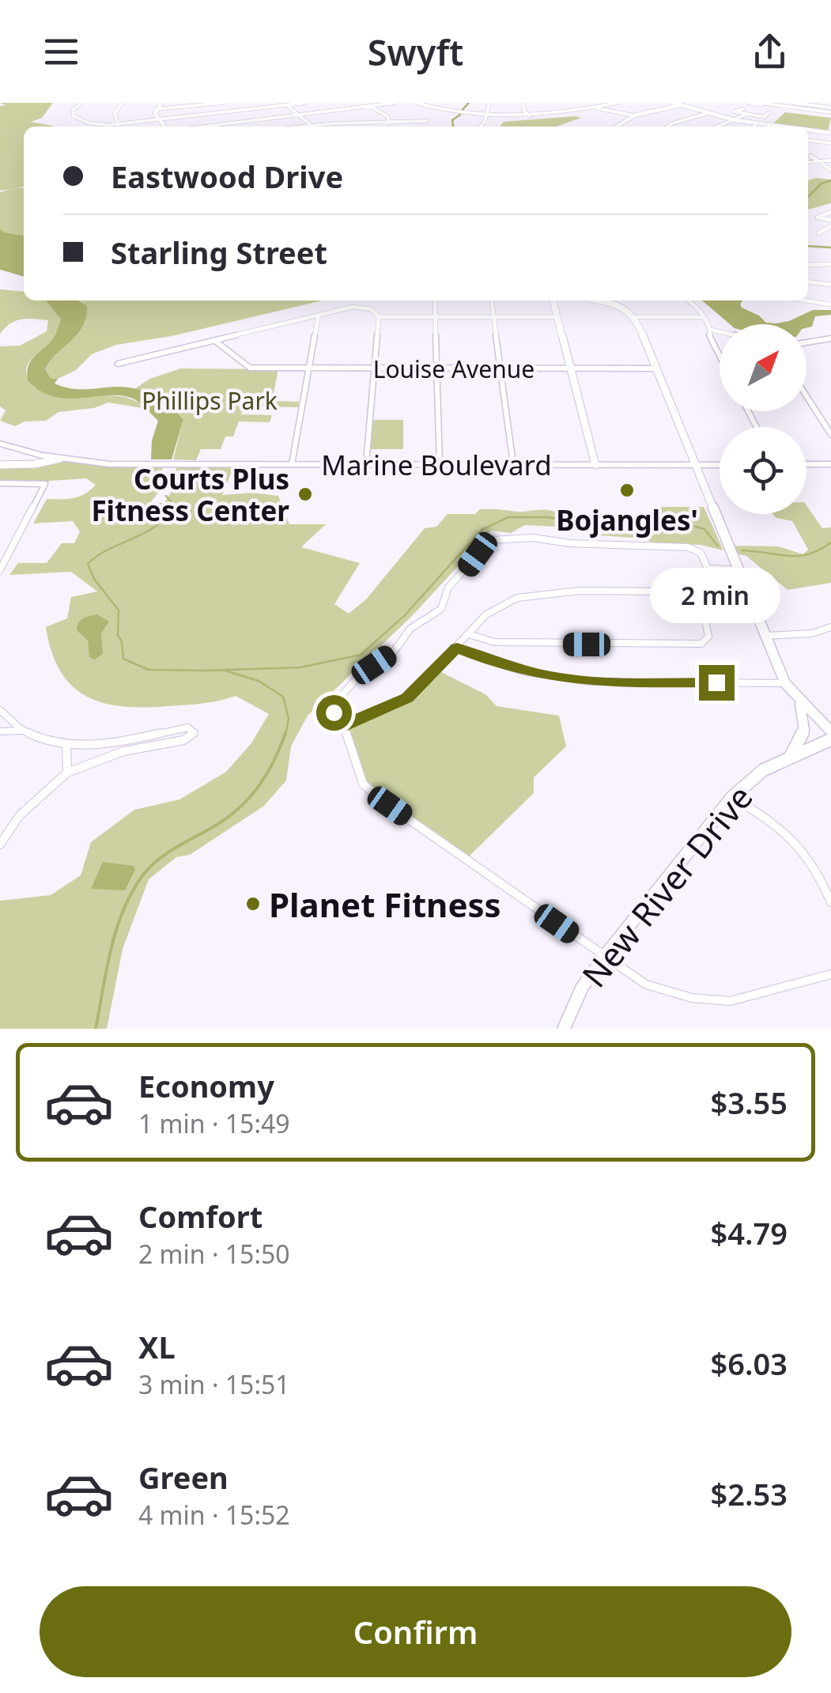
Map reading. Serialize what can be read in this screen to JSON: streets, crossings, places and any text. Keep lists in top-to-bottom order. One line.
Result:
{"streets":{"main road":["Marine Boulevard"],"street":["Louise Avenue","New River Drive"]},"parks":["Phillips Park"],"places":["Bojangles'","Courts Plus Fitness Center","Planet Fitness"],"north":"top right","page":{"header":"Swyft","banner":["Eastwood Drive","Starling Street"],"bubble":"2 min","list":[{"name":"Economy","note":"1 min · 15:49","value":"$3.55"},{"name":"Comfort","note":"2 min · 15:50","value":"$4.79"},{"name":"XL","note":"3 min · 15:51","value":"$6.03"},{"name":"Green","note":"4 min · 15:52","value":"$2.53"}],"buttons":"Confirm"}}
